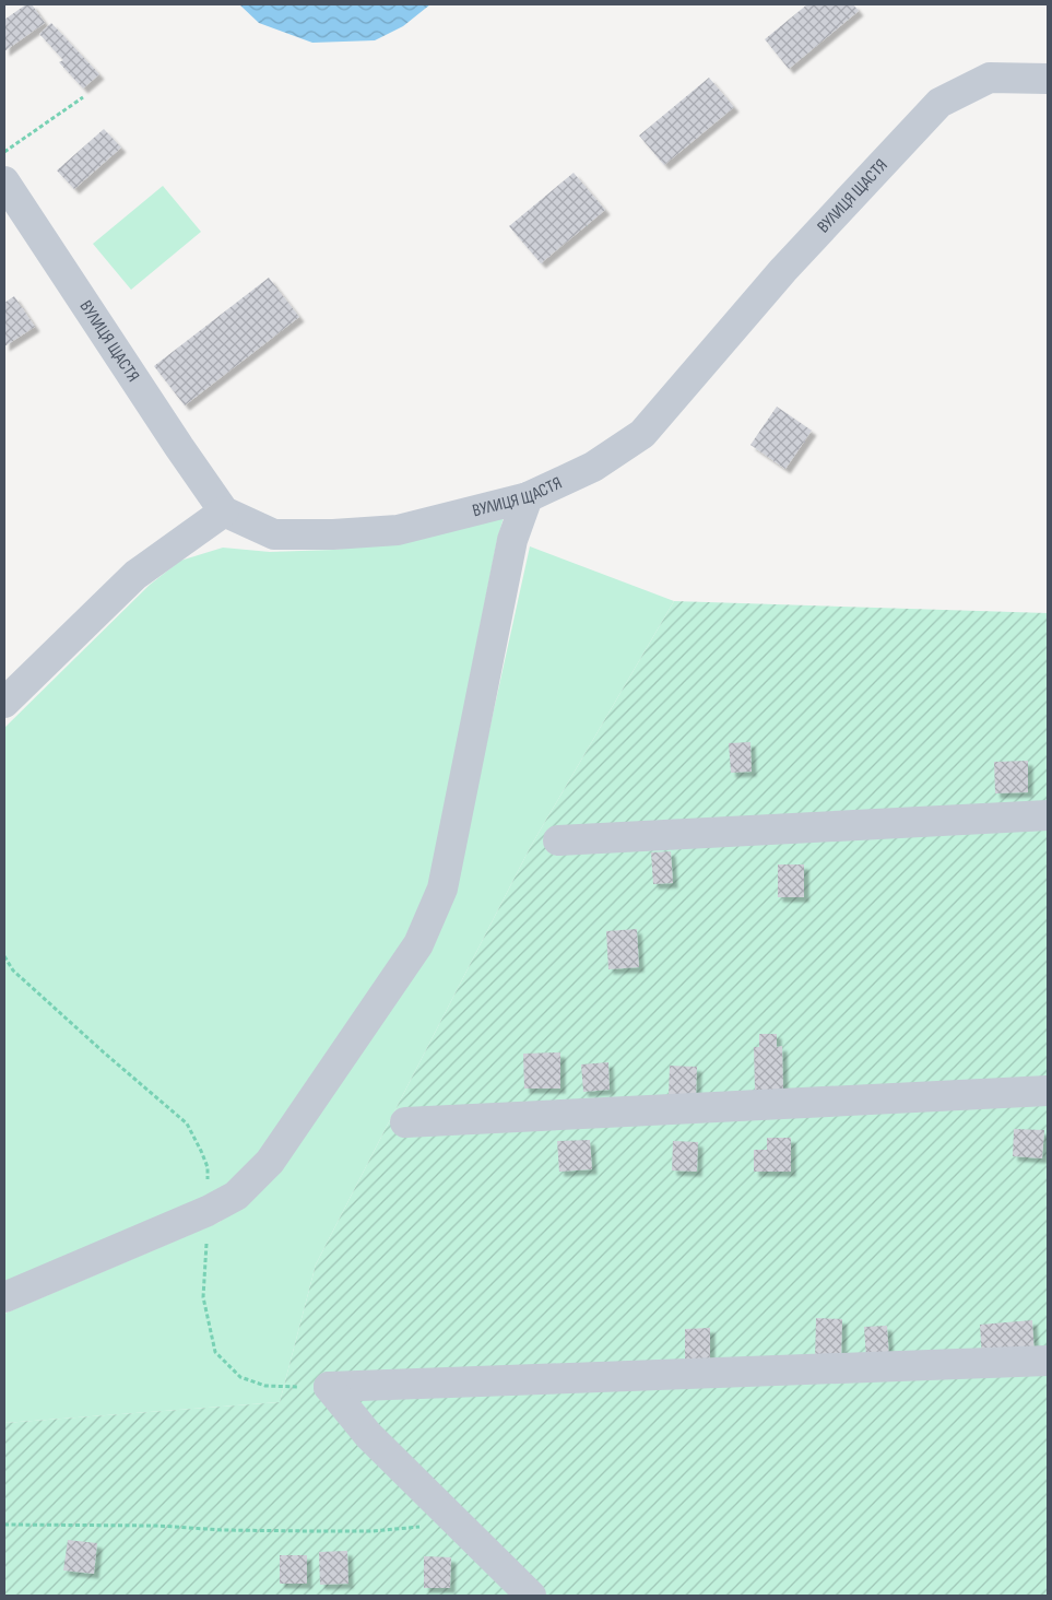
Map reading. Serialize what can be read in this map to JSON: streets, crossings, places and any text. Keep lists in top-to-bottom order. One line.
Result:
{"streets":{"street":["ВУЛИЦЯ ЩАСТЯ"]}}
